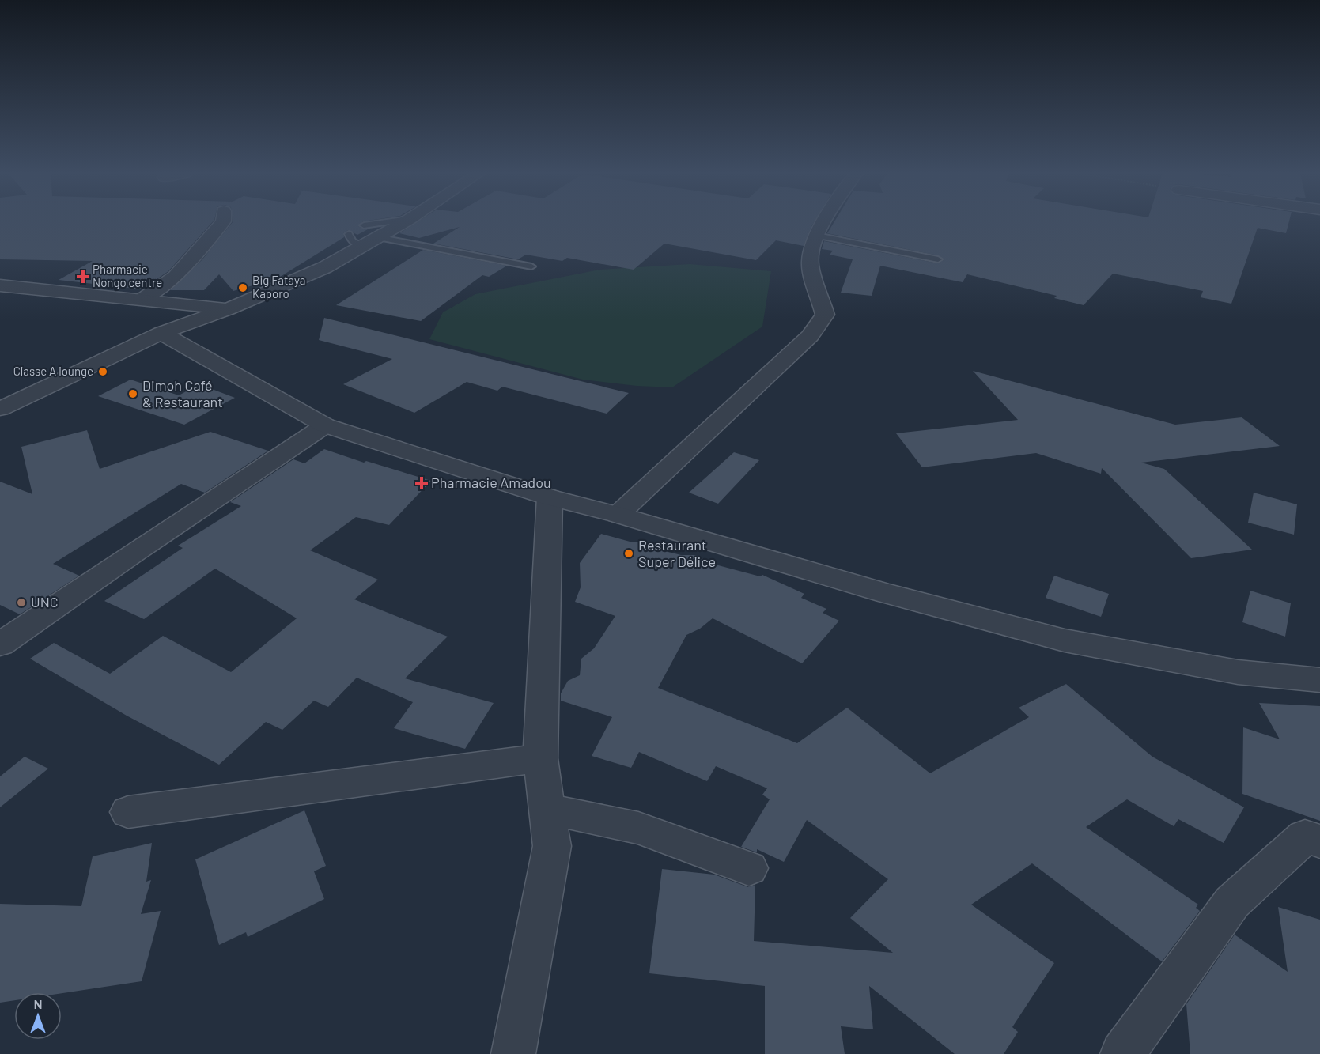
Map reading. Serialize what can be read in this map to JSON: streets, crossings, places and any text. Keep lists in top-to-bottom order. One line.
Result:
{"places":{"health":["Pharmacie Nongo centre","Pharmacie Amadou"],"other":["Big Fataya Kaporo","Classe A lounge","Dimoh Café & Restaurant","Restaurant Super Délice","UNC"]},"north":"top"}
